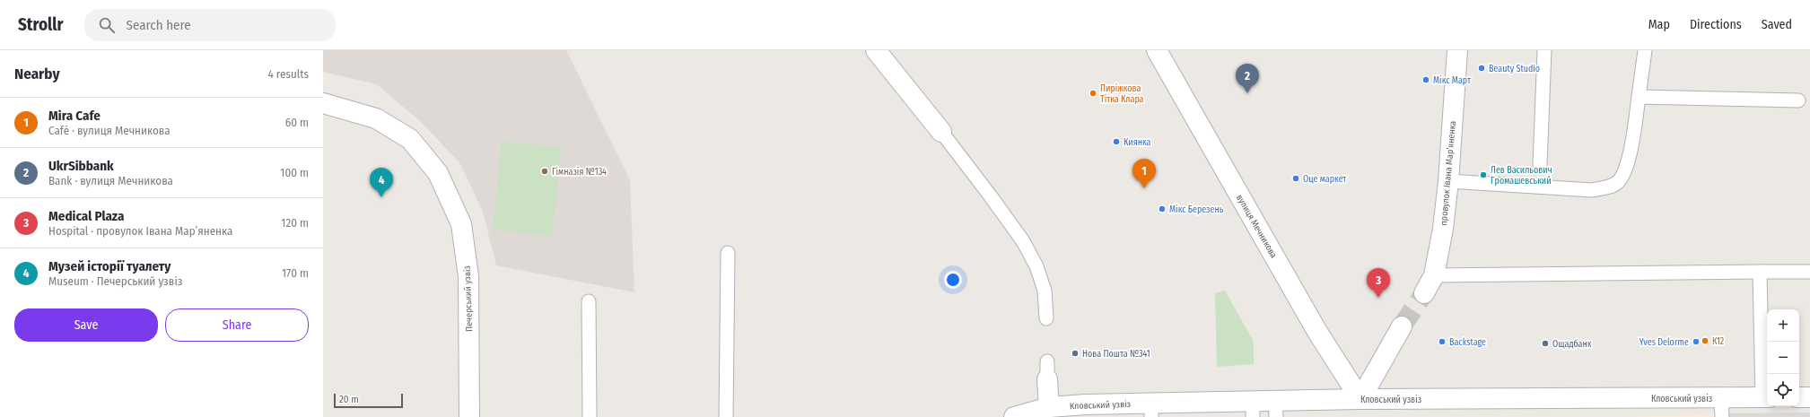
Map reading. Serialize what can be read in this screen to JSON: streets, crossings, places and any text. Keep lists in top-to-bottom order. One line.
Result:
{"streets":{"street":["провулок Івана Марʼяненка","вулиця Мечникова","Печерський узвіз","Кловський узвіз"]},"crossings":[["вулиця Мечникова","Кловський узвіз"]],"places":["Beauty Studio","Мікс Март","Пиріжкова Тітка Клара","Киянка","Гімназія №134","Лев Васильович Громашевський","Оце маркет","Мікс Березень","К12","Backstage","Yves Delorme","Ощадбанк","Нова Пошта №341"],"scale_bar":"20 m","page":{"header":"Strollr","search":"Search here","nav":["Map","Directions","Saved"],"heading":["Nearby","4 results"],"pins":["2","1","4","3"],"list":[{"mark":"1","name":"Mira Cafe","note":"Café · вулиця Мечникова","value":"60 m"},{"mark":"2","name":"UkrSibbank","note":"Bank · вулиця Мечникова","value":"100 m"},{"mark":"3","name":"Medical Plaza","note":"Hospital · провулок Івана Марʼяненка","value":"120 m"},{"mark":"4","name":"Музей історії туалету","note":"Museum · Печерський узвіз","value":"170 m"}],"buttons":["Save","Share"],"map_buttons":["+","−"],"scale":"20 m"}}
